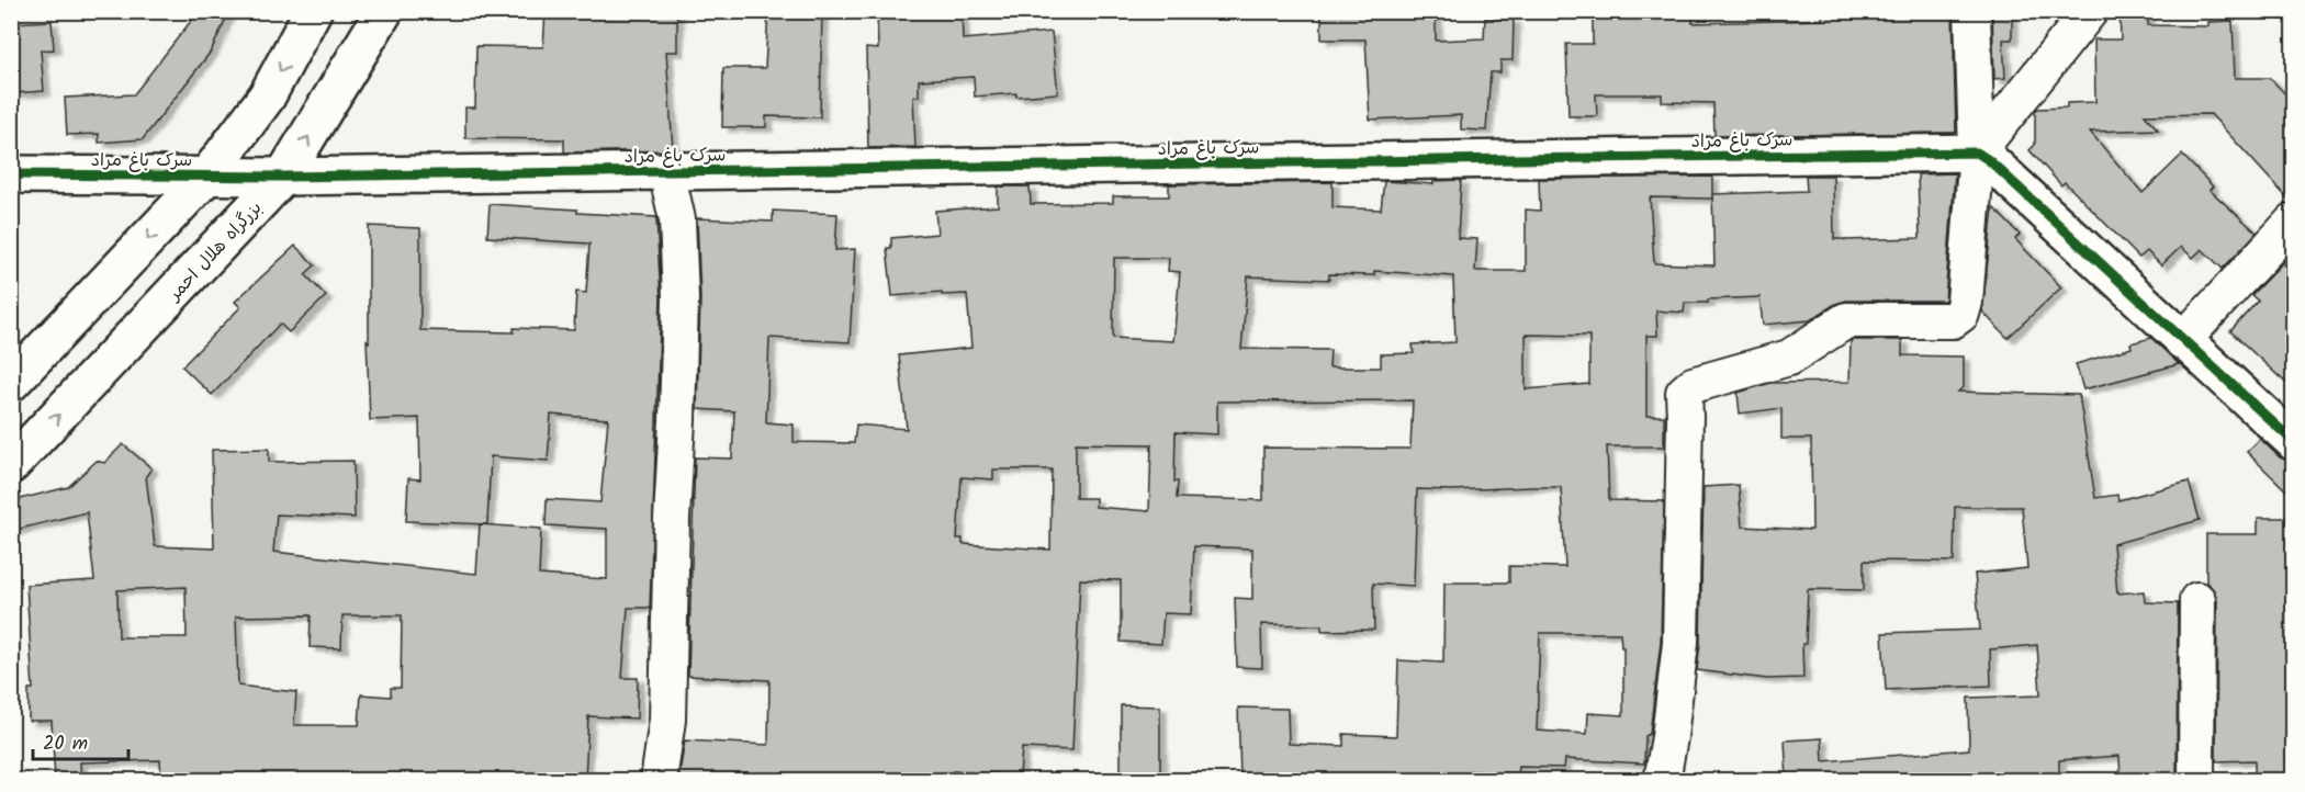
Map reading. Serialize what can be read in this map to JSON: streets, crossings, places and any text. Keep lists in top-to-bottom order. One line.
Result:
{"streets":{"main road":["سرک باغ مراد","بزرگراه هلال احمر"]},"crossings":[["سرک باغ مراد","بزرگراه هلال احمر"]],"scale_bar":"20 m"}
